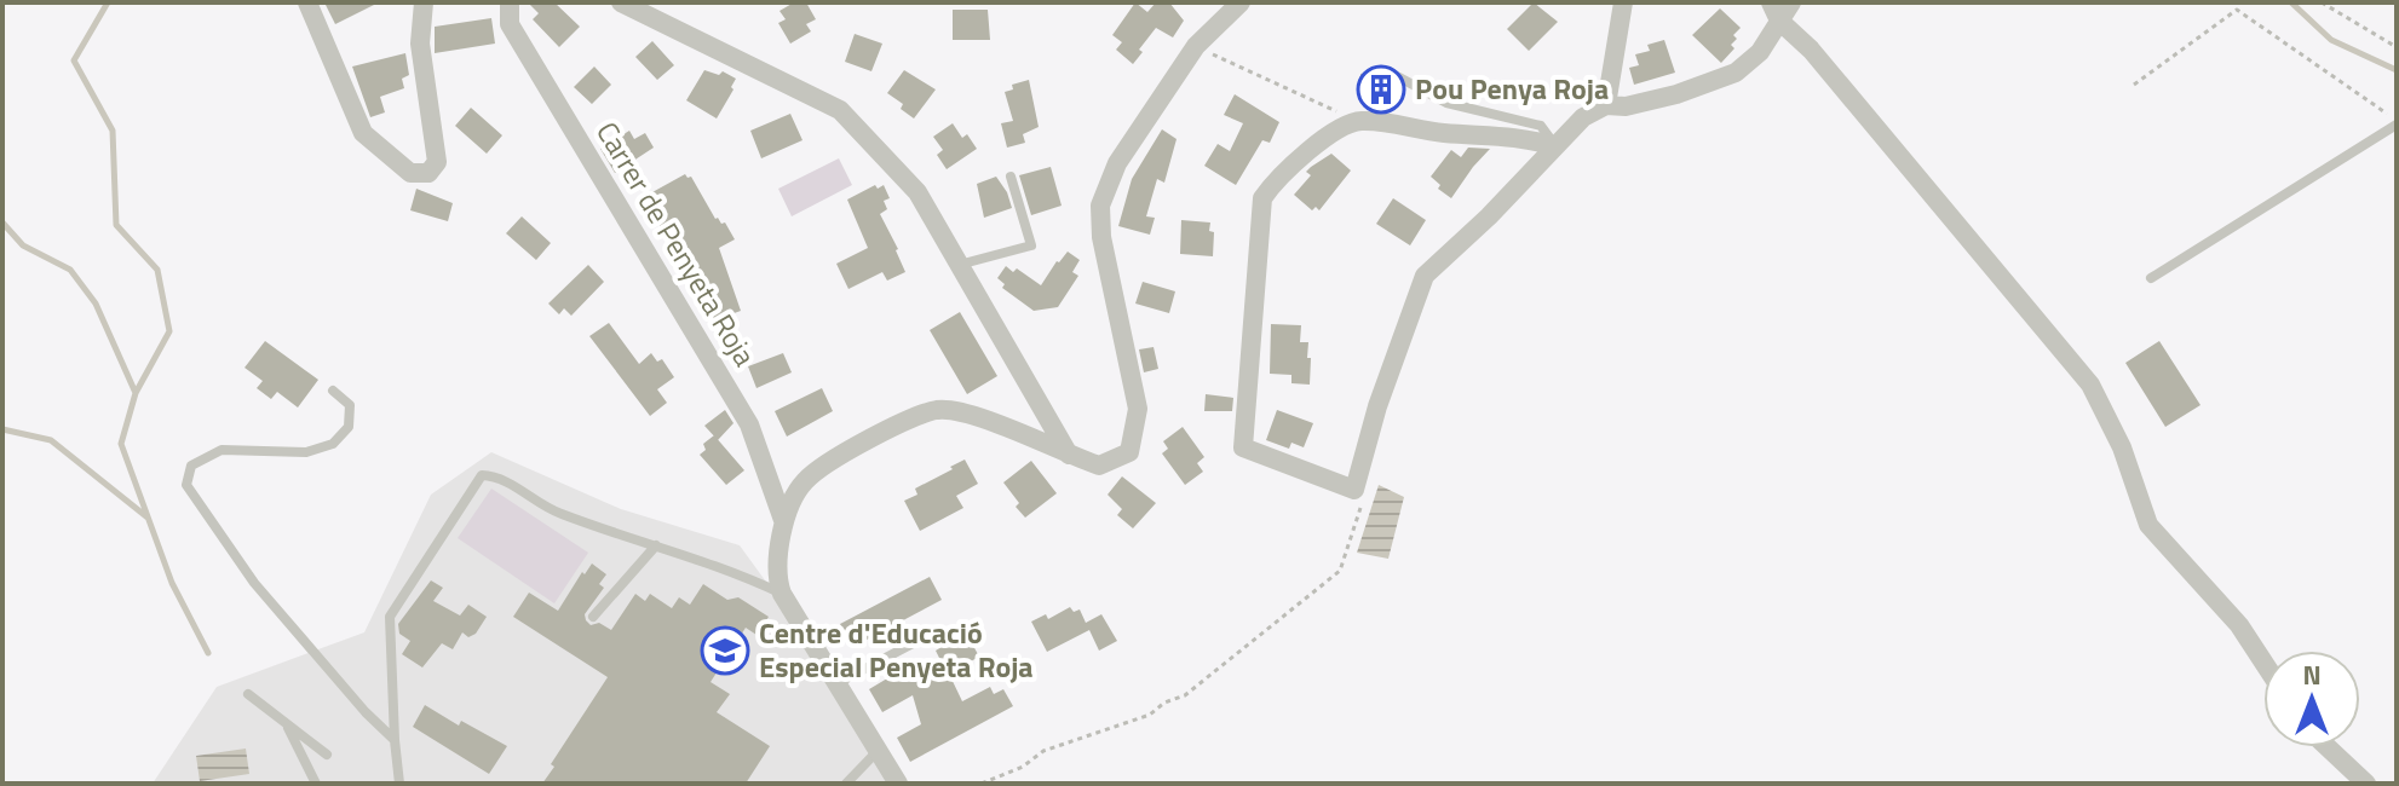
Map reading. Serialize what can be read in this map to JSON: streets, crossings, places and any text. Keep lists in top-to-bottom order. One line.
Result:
{"streets":{"street":["Carrer de Penyeta Roja"]},"places":{"building":["Pou Penya Roja"],"school or university":["Centre d'Educació Especial Penyeta Roja"]},"north":"top"}
